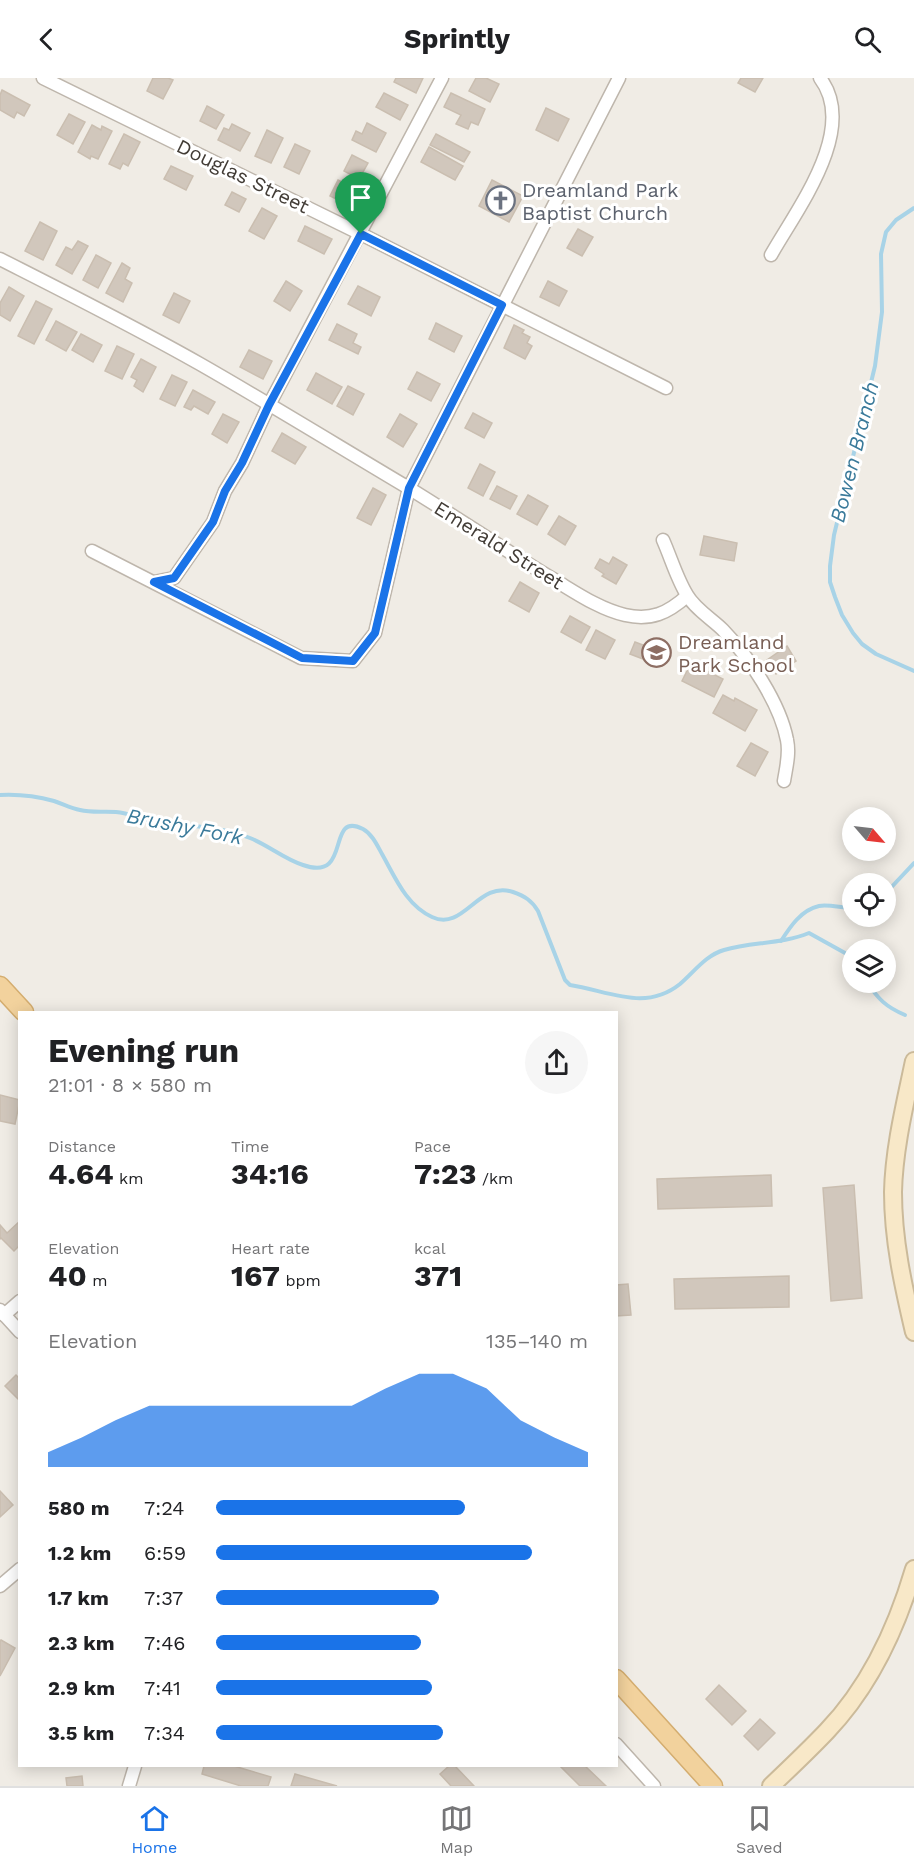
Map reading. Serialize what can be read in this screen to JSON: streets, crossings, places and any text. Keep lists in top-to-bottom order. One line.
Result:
{"streets":{"street":["Douglas Street","Emerald Street"]},"water":["Bowen Branch","Brushy Fork"],"places":{"church":["Dreamland Park Baptist Church"],"school or university":["Dreamland Park School"]},"north":"bottom right","page":{"header":"Sprintly","heading":["Evening run","21:01 · 8 × 580 m"],"stats":[["Distance","4.64 km"],["Time","34:16"],["Pace","7:23 /km"],["Elevation","40 m"],["Heart rate","167 bpm"],["kcal","371"]],"chart":["Elevation","135–140 m"],"list":[{"name":"580 m","note":"7:24"},{"name":"1.2 km","note":"6:59"},{"name":"1.7 km","note":"7:37"},{"name":"2.3 km","note":"7:46"},{"name":"2.9 km","note":"7:41"},{"name":"3.5 km","note":"7:34"}],"tabs":["Home","Map","Saved"]}}
